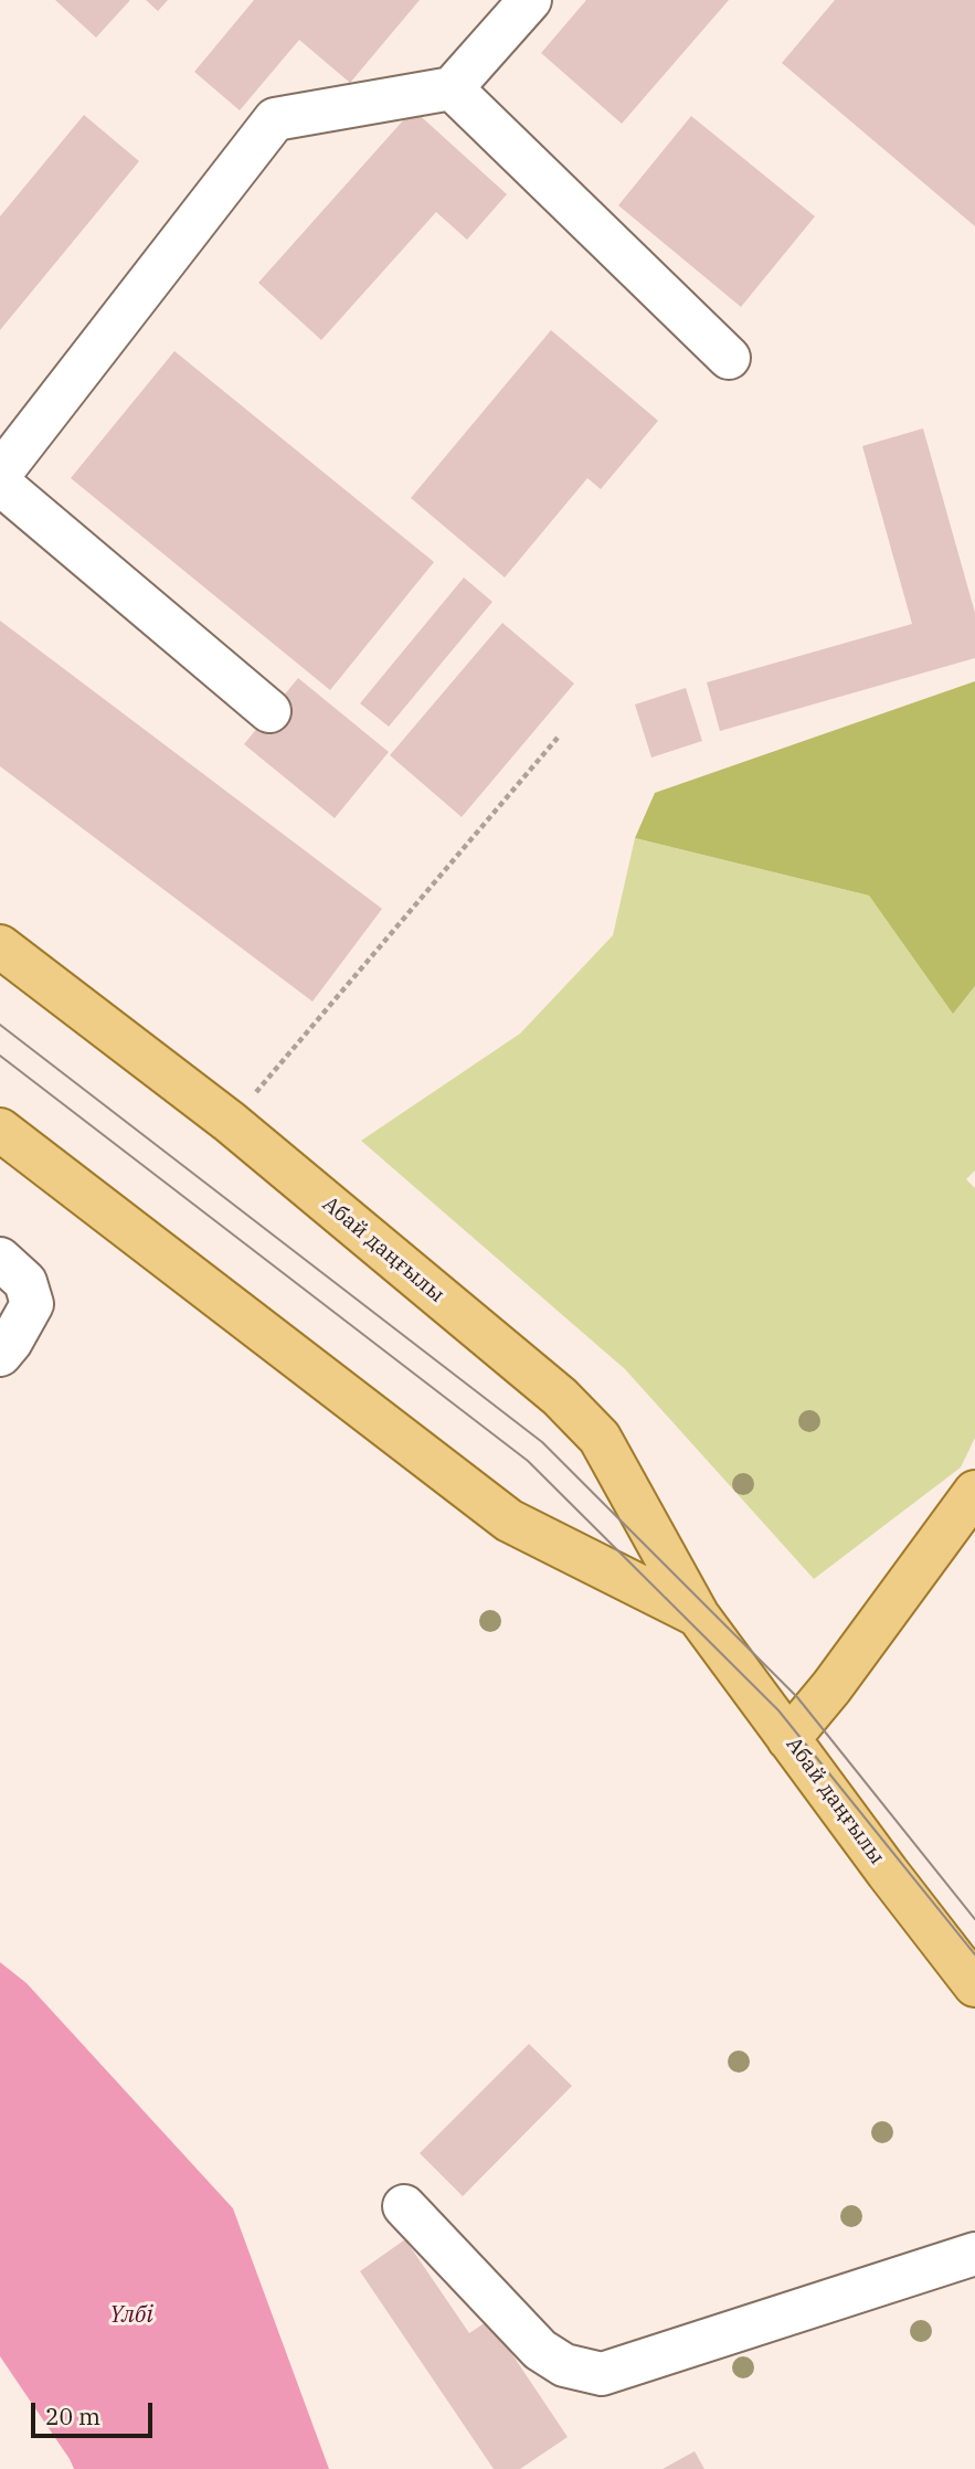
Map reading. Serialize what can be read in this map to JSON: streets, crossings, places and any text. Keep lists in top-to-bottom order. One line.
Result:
{"streets":{"main road":["Абай даңғылы"]},"water":["Үлбі"],"scale_bar":"20 m"}
